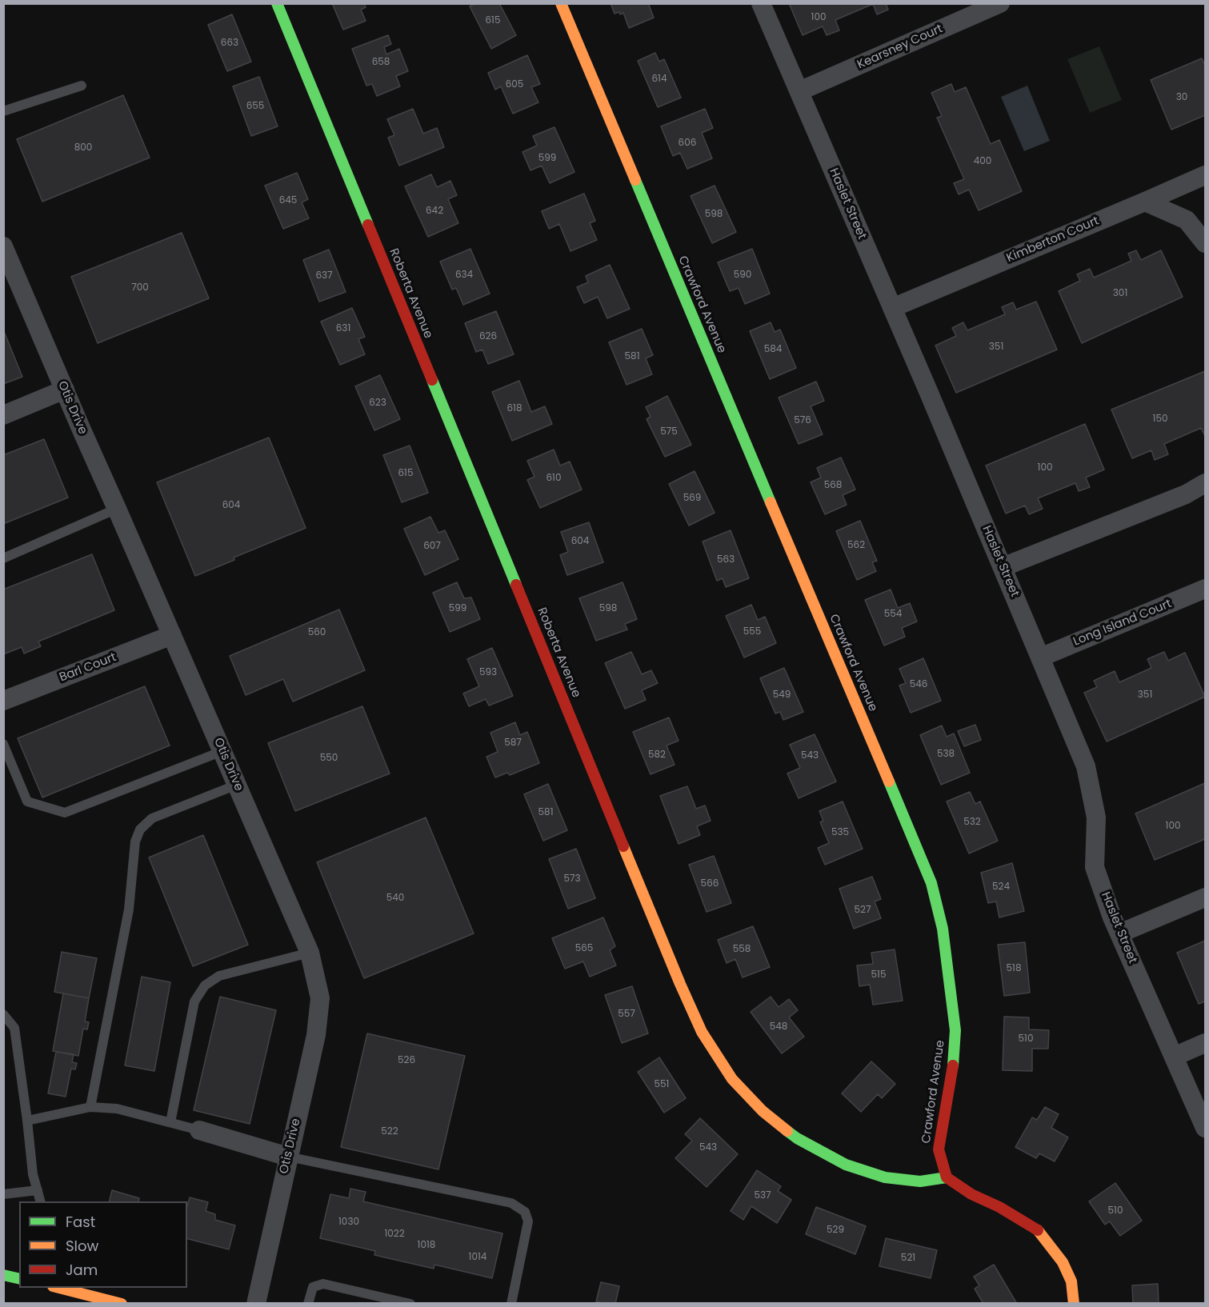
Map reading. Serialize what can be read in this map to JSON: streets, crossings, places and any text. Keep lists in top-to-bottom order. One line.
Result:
{"streets":{"street":["Kearsney Court","Haslet Street","Kimberton Court","Roberta Avenue","Crawford Avenue","Otis Drive","Long Island Court","Barl Court"]},"crossings":[["Kearsney Court","Haslet Street"],["Haslet Street","Kimberton Court"],["Haslet Street","Long Island Court"],["Roberta Avenue","Crawford Avenue"],["Otis Drive","Barl Court"]],"house_numbers":["100","615","663","658","614","605","30","655","606","800","599","400","645","642","598","634","590","637","700","301","631","626","351","584","581","623","618","150","576","575","100","615","610","568","569","604","604","562","607","563","599","598","554","555","560","593","546","549","351","587","538","582","543","550","581","532","100","535","573","566","524","540","527","565","558","518","515","557","548","510","526","551","522","543","537","510","1030","529","1022","1018","1014","521"],"legend":["Fast","Slow","Jam"]}
